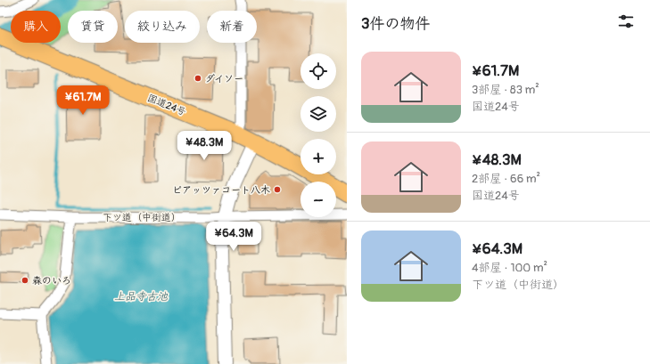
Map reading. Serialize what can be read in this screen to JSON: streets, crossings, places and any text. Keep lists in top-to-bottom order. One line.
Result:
{"streets":{"highway":["国道24号"],"street":["下ツ道（中街道）"]},"water":["上品寺古池"],"places":["ダイソー","ピアッツァコート八木","森のいろ"],"page":{"heading":"3件の物件","chip":["購入","賃貸","絞り込み","新着"],"list":[{"name":"¥61.7M","note":"3部屋 · 83 m² · 国道24号"},{"name":"¥48.3M","note":"2部屋 · 66 m² · 国道24号"},{"name":"¥64.3M","note":"4部屋 · 100 m² · 下ツ道（中街道）"}],"map_buttons":["+","−"],"price":["¥61.7M","¥48.3M","¥64.3M"]}}
